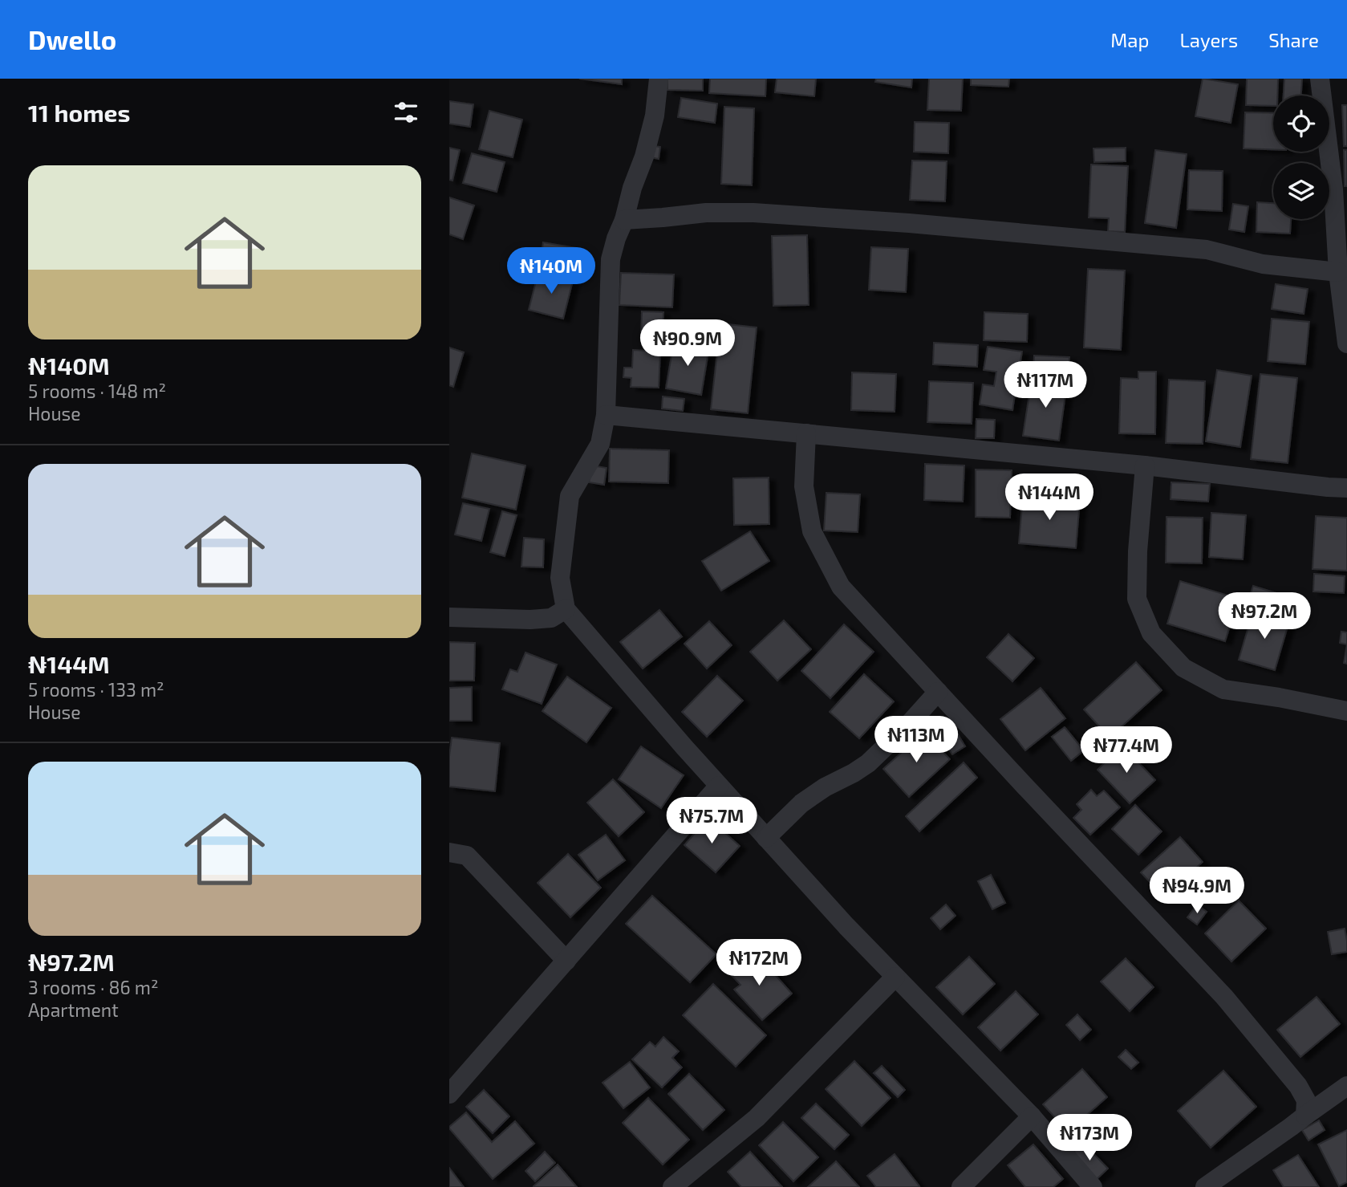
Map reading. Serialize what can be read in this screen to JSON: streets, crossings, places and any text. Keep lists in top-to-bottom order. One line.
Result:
{"page":{"header":"Dwello","nav":["Map","Layers","Share"],"heading":"11 homes","list":[{"name":"₦140M","note":"5 rooms · 148 m² · House"},{"name":"₦144M","note":"5 rooms · 133 m² · House"},{"name":"₦97.2M","note":"3 rooms · 86 m² · Apartment"}],"price":["₦140M","₦90.9M","₦117M","₦144M","₦97.2M","₦113M","₦77.4M","₦75.7M","₦94.9M","₦172M","₦173M"]}}
